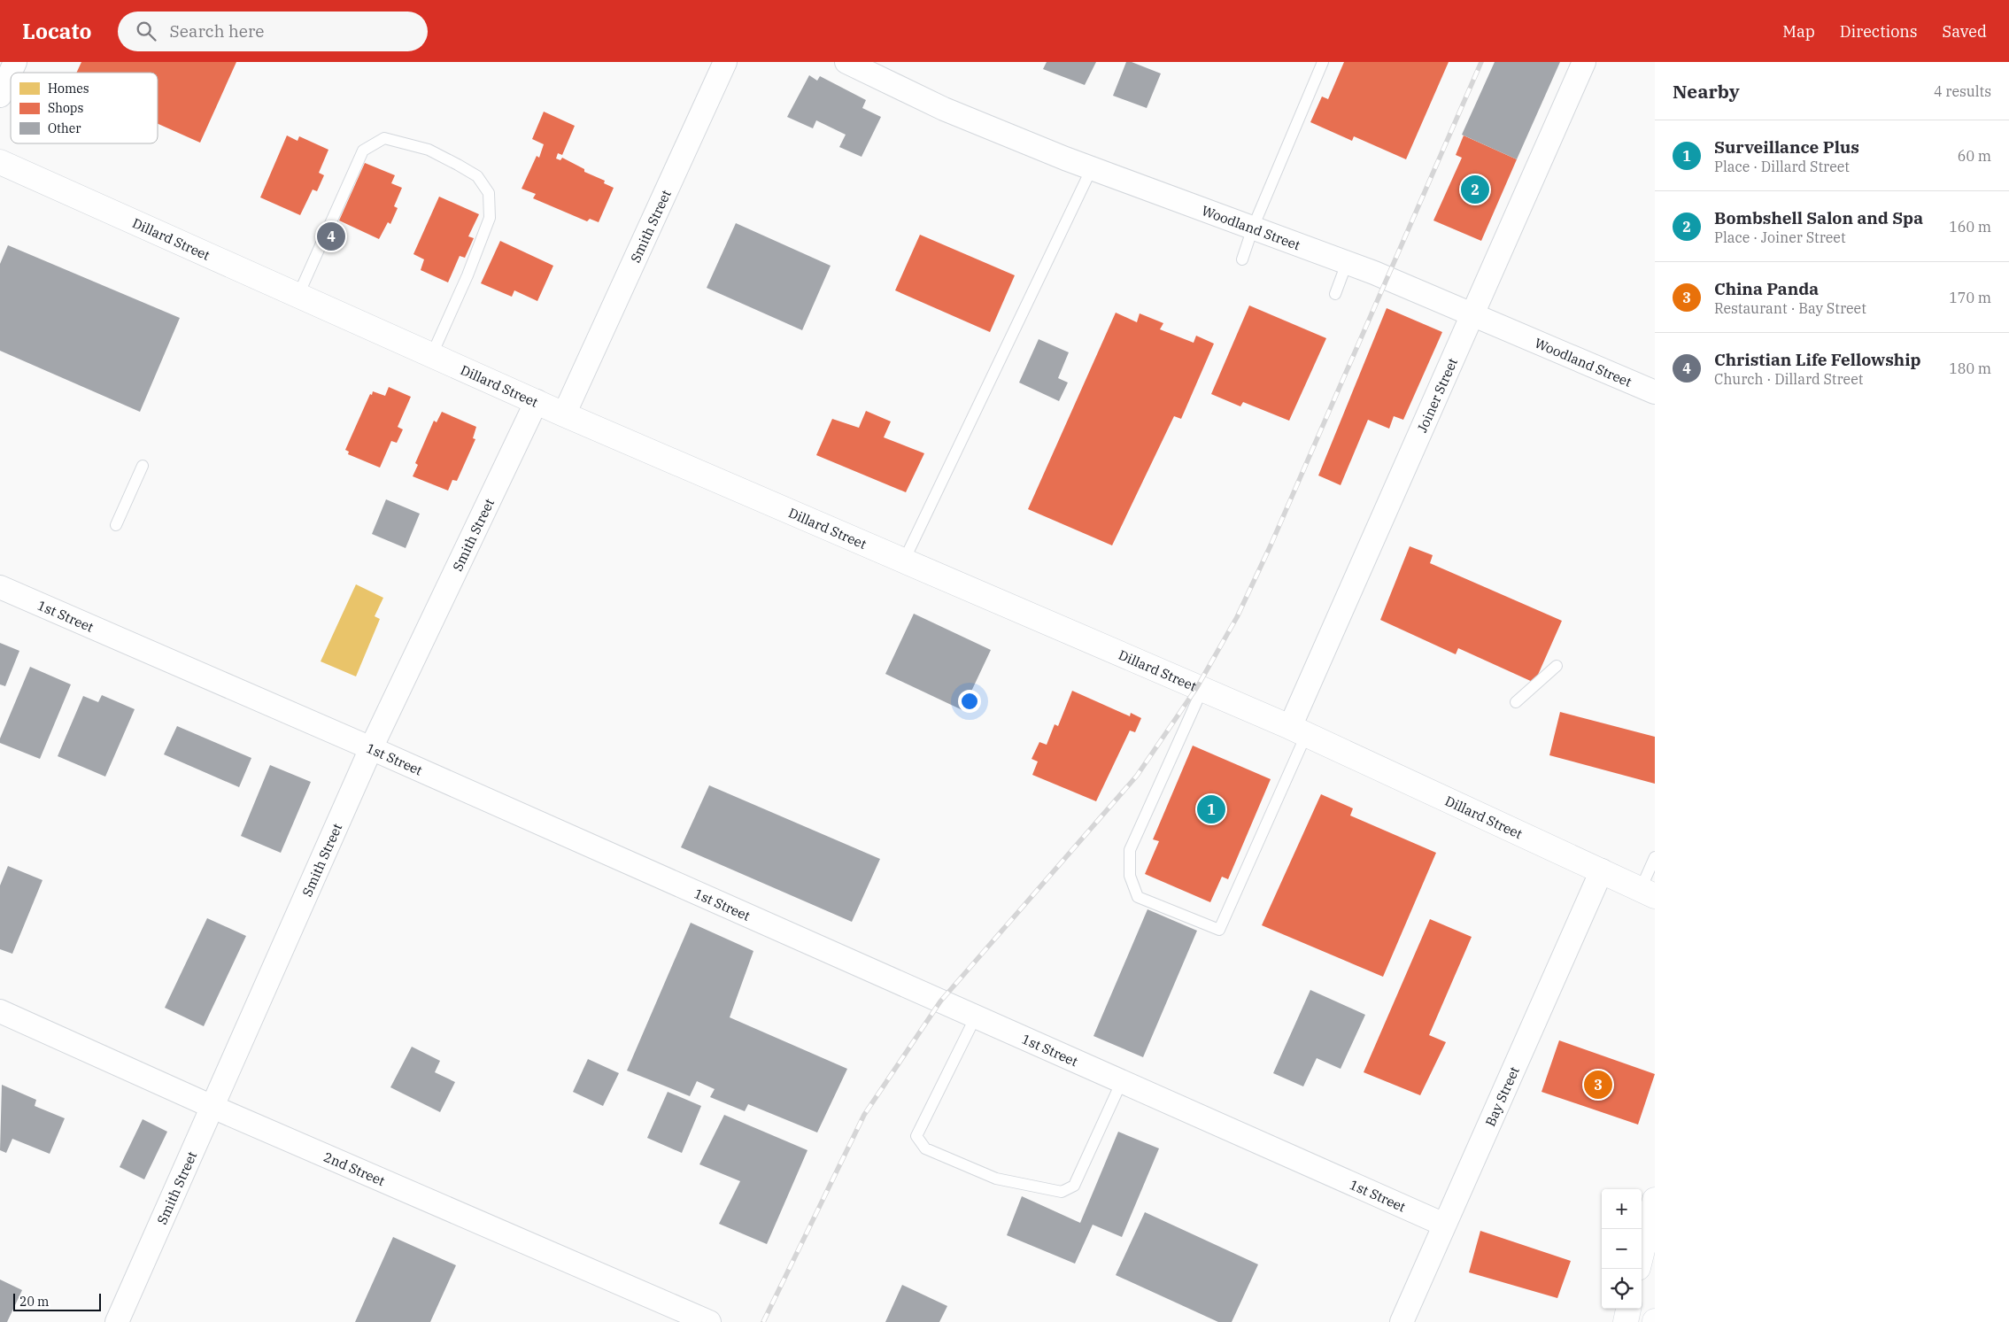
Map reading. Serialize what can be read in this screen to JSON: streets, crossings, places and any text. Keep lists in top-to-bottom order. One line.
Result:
{"streets":{"main road":["Dillard Street"],"street":["Smith Street","Woodland Street","Joiner Street","1st Street","Bay Street","2nd Street"]},"crossings":[["Smith Street","Dillard Street"],["Smith Street","1st Street"],["Smith Street","2nd Street"],["Woodland Street","Joiner Street"],["Dillard Street","Joiner Street"],["Dillard Street","Bay Street"],["1st Street","Bay Street"]],"legend":["Homes","Shops","Other"],"scale_bar":"20 m","page":{"header":"Locato","search":"Search here","nav":["Map","Directions","Saved"],"heading":["Nearby","4 results"],"list":[{"mark":"1","name":"Surveillance Plus","note":"Place · Dillard Street","value":"60 m"},{"mark":"2","name":"Bombshell Salon and Spa","note":"Place · Joiner Street","value":"160 m"},{"mark":"3","name":"China Panda","note":"Restaurant · Bay Street","value":"170 m"},{"mark":"4","name":"Christian Life Fellowship","note":"Church · Dillard Street","value":"180 m"}],"pins":["2","4","1","3"],"map_buttons":["+","−"],"scale":"20 m"}}
